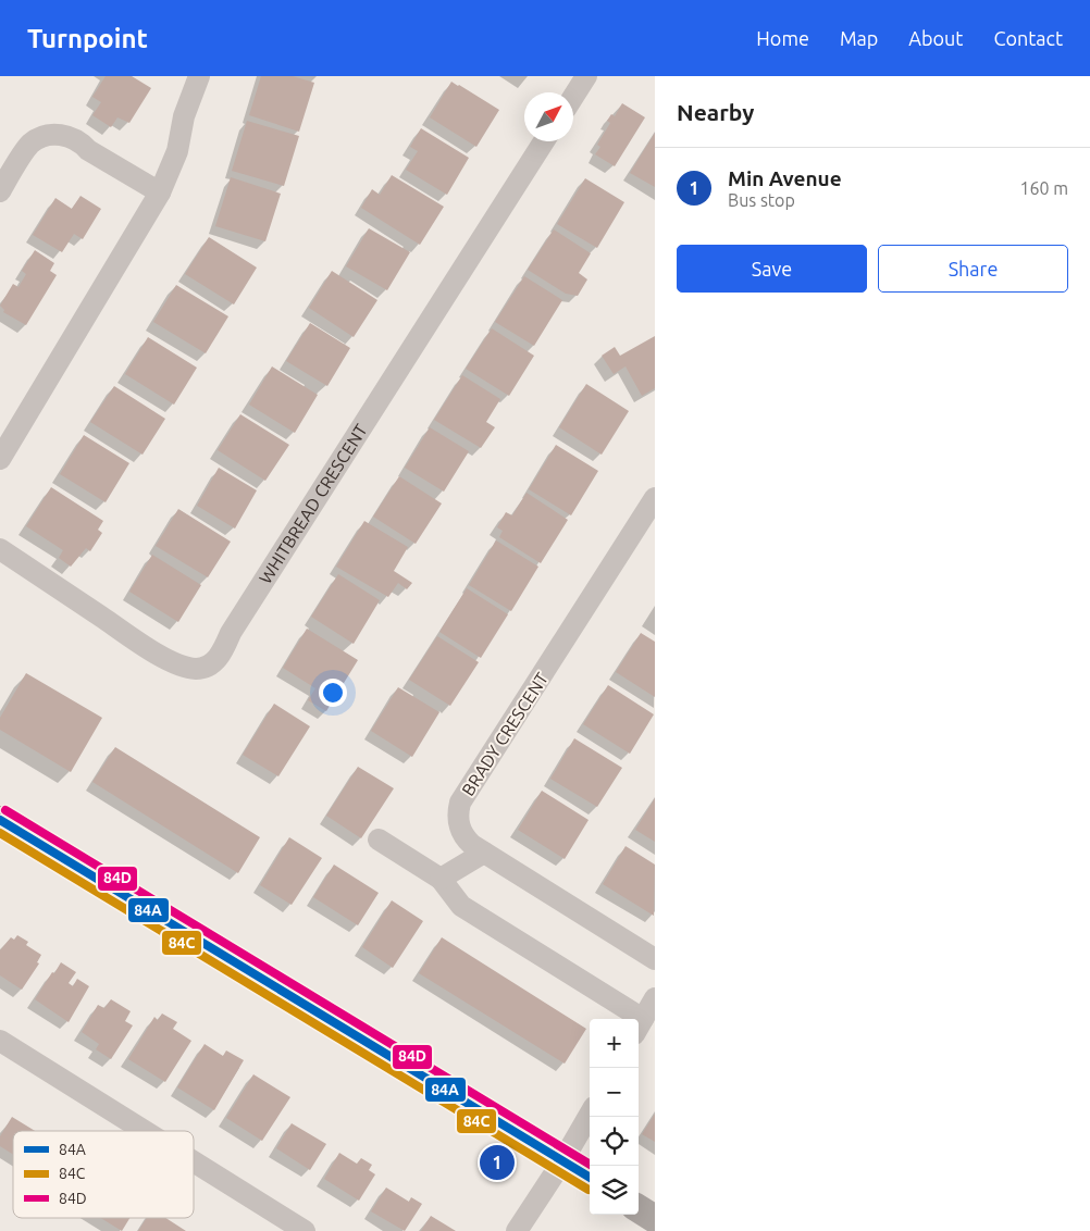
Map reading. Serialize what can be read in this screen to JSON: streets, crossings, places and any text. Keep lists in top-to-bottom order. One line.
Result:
{"streets":{"street":["WHITBREAD CRESCENT","BRADY CRESCENT"]},"lines":["transit line 84D","transit line 84A","transit line 84C"],"legend":["84A","84C","84D"],"north":"top right","page":{"header":"Turnpoint","nav":["Home","Map","About","Contact"],"heading":"Nearby","list":[{"mark":"1","name":"Min Avenue","note":"Bus stop","value":"160 m"}],"buttons":["Save","Share"],"map_buttons":["+","−"],"pins":"1"}}
